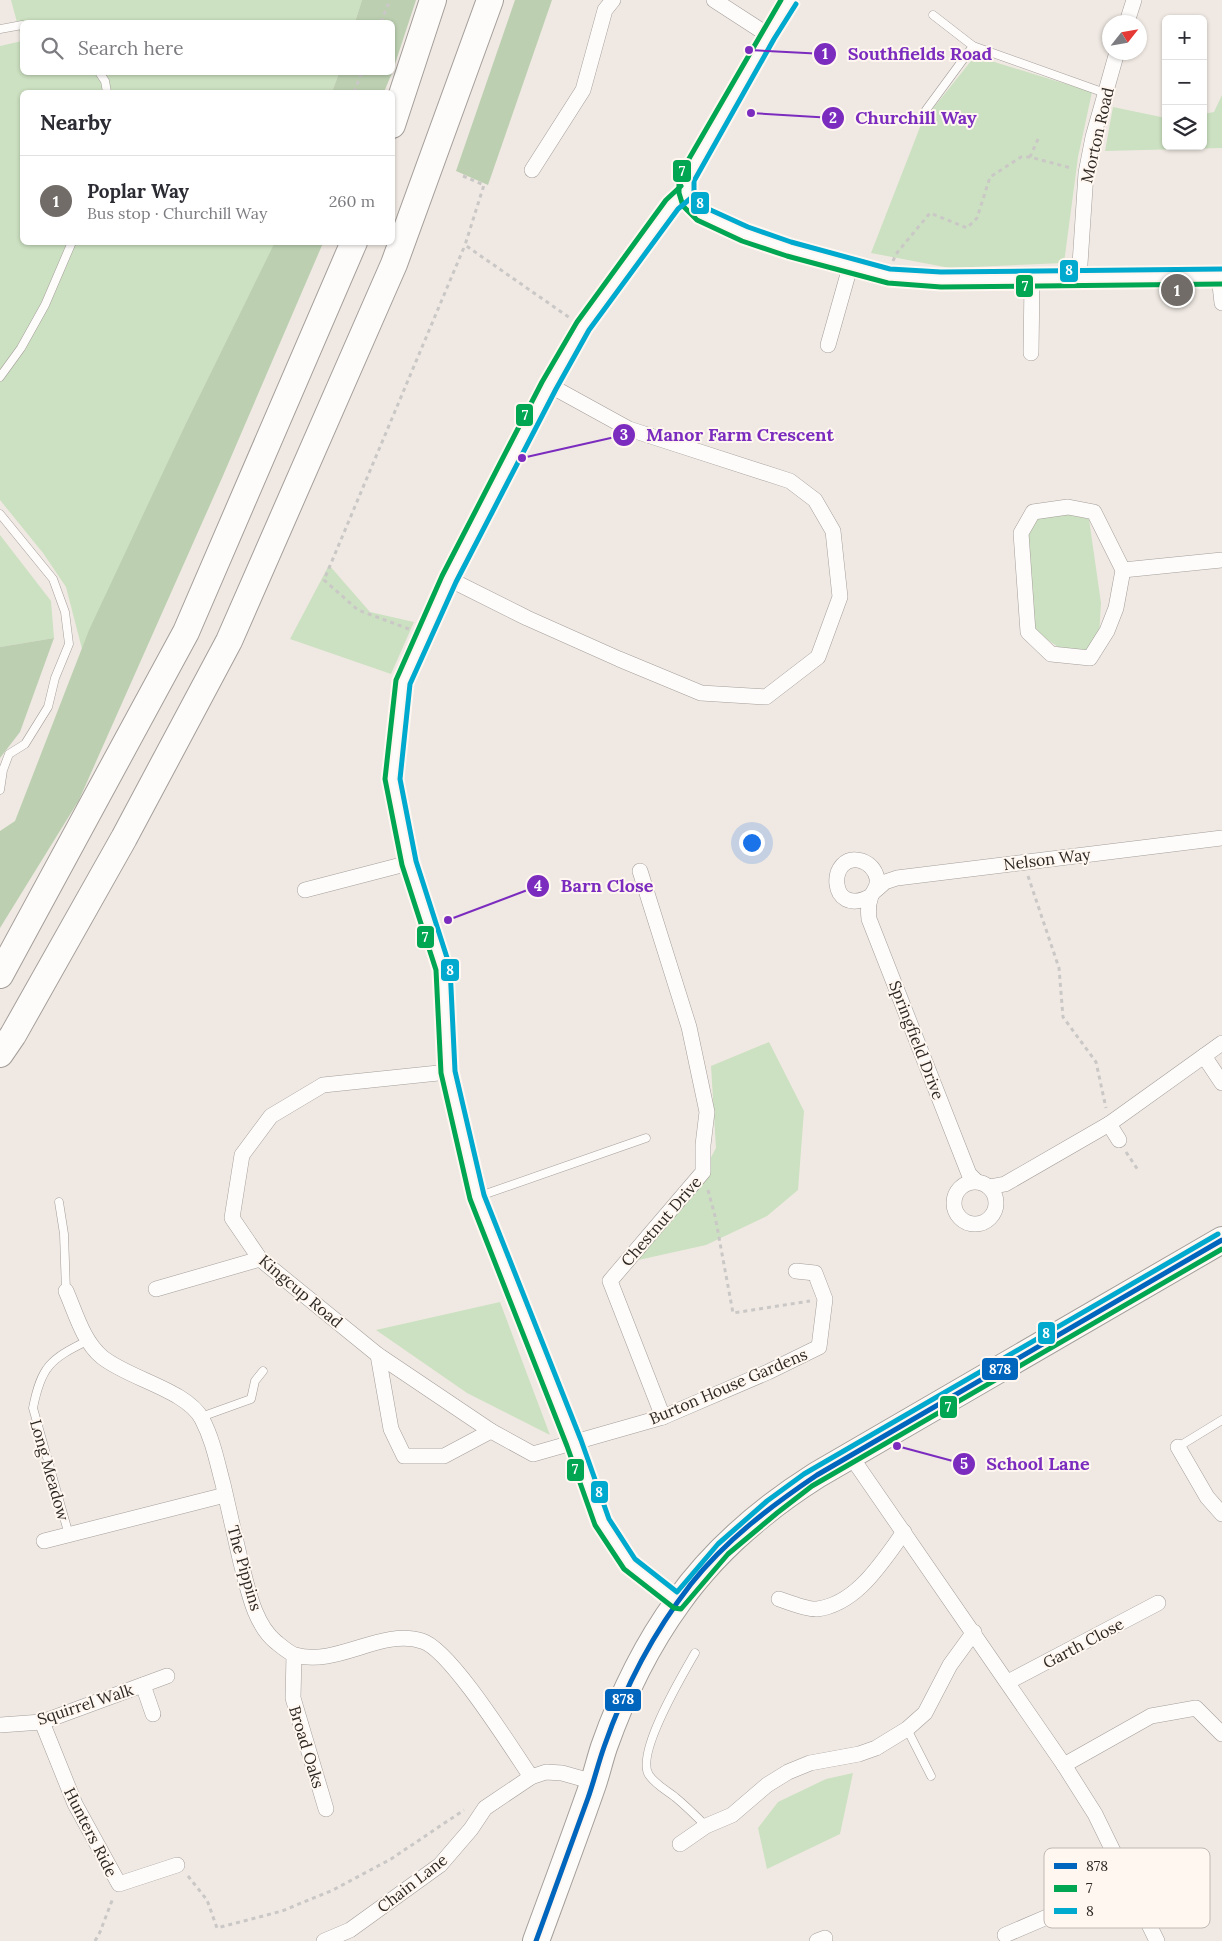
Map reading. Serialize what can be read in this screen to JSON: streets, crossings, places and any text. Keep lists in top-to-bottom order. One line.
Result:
{"streets":{"street":["Morton Road","Nelson Way","Springfield Drive","Chestnut Drive","Kingcup Road","Burton House Gardens","Long Meadow","The Pippins","Garth Close","Squirrel Walk","Broad Oaks","Hunters Ride","Chain Lane"]},"crossings":[["Nelson Way","Springfield Drive"],["Chestnut Drive","Burton House Gardens"],["Kingcup Road","Burton House Gardens"],["Long Meadow","The Pippins"],["The Pippins","Broad Oaks"],["Squirrel Walk","Hunters Ride"]],"places":["Southfields Road","Churchill Way","Manor Farm Crescent","Barn Close","School Lane"],"lines":["transit line 7","transit line 8","transit line 878"],"legend":["878","7","8"],"north":"top right","page":{"map_buttons":["+","−"],"search":"Search here","heading":"Nearby","list":[{"mark":"1","name":"Poplar Way","note":"Bus stop · Churchill Way","value":"260 m"}],"pins":"1"}}
